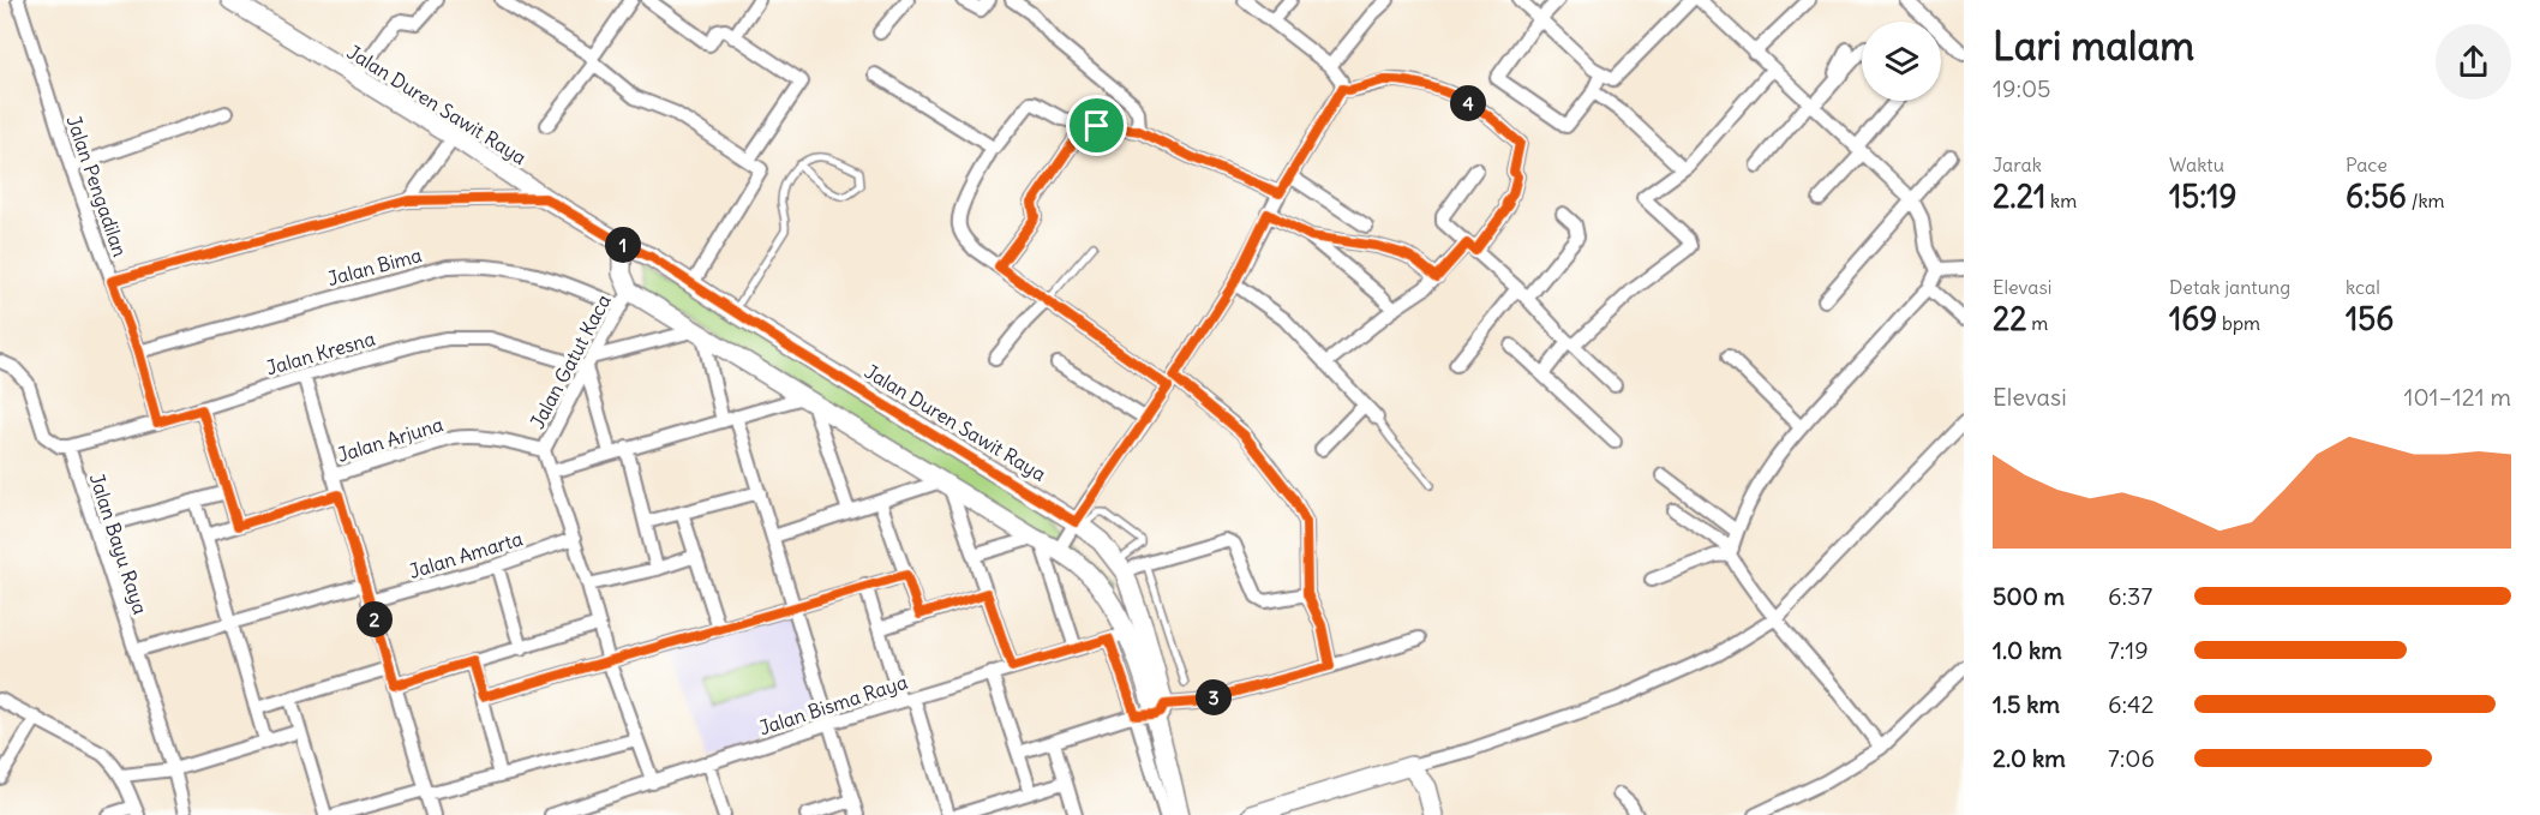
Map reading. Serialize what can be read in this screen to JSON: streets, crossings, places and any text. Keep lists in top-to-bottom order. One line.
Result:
{"streets":{"street":["Jalan Duren Sawit Raya","Jalan Pengadilan","Jalan Bima","Jalan Kresna","Jalan Gatut Kaca","Jalan Arjuna","Jalan Bayu Raya","Jalan Amarta","Jalan Bisma Raya"]},"crossings":[["Jalan Duren Sawit Raya","Jalan Bima"],["Jalan Duren Sawit Raya","Jalan Gatut Kaca"],["Jalan Duren Sawit Raya","Jalan Bisma Raya"],["Jalan Pengadilan","Jalan Bima"],["Jalan Pengadilan","Jalan Kresna"],["Jalan Bima","Jalan Gatut Kaca"],["Jalan Kresna","Jalan Gatut Kaca"],["Jalan Kresna","Jalan Bayu Raya"],["Jalan Gatut Kaca","Jalan Arjuna"]],"page":{"heading":["Lari malam","19:05"],"pins":["4","1","2","3"],"stats":[["Jarak","2.21 km"],["Waktu","15:19"],["Pace","6:56 /km"],["Elevasi","22 m"],["Detak jantung","169 bpm"],["kcal","156"]],"chart":["Elevasi","101–121 m"],"list":[{"name":"500 m","note":"6:37"},{"name":"1.0 km","note":"7:19"},{"name":"1.5 km","note":"6:42"},{"name":"2.0 km","note":"7:06"}]}}
